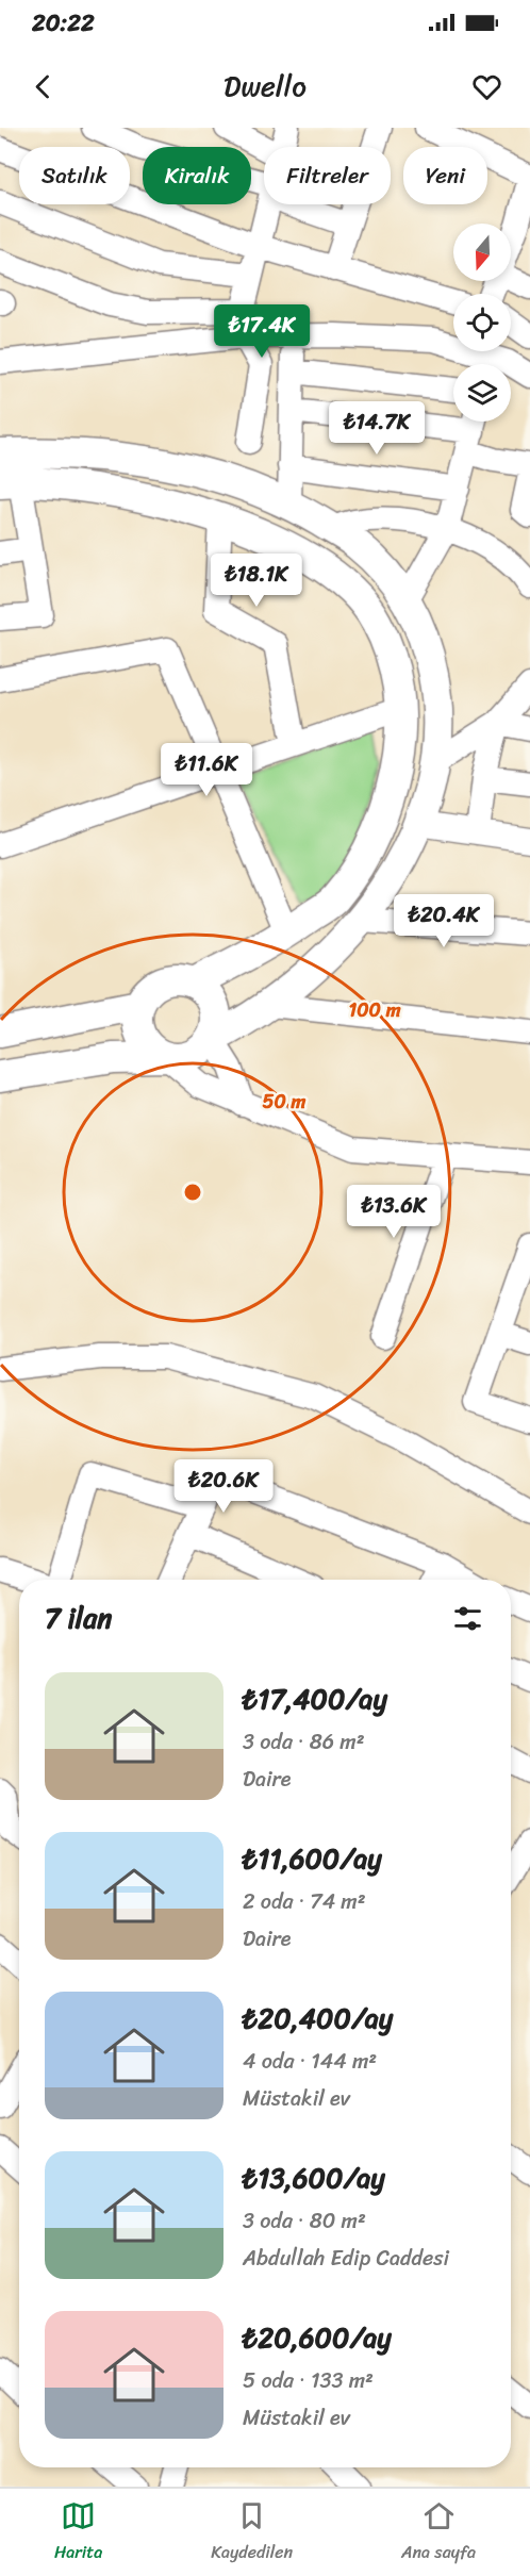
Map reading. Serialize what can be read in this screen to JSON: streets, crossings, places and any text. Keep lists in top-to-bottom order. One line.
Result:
{"north":"bottom","page":{"status":"20:22","header":"Dwello","chip":["Satılık","Kiralık","Filtreler","Yeni"],"price":["₺17.4K","₺14.7K","₺18.1K","₺11.6K","₺20.4K","₺13.6K","₺20.6K"],"heading":"7 ilan","list":[{"name":"₺17,400/ay","note":"3 oda · 86 m² · Daire"},{"name":"₺11,600/ay","note":"2 oda · 74 m² · Daire"},{"name":"₺20,400/ay","note":"4 oda · 144 m² · Müstakil ev"},{"name":"₺13,600/ay","note":"3 oda · 80 m² · Abdullah Edip Caddesi"},{"name":"₺20,600/ay","note":"5 oda · 133 m² · Müstakil ev"}],"tabs":["Harita","Kaydedilen","Ana sayfa"]},"rings":["100 m","50 m"]}
